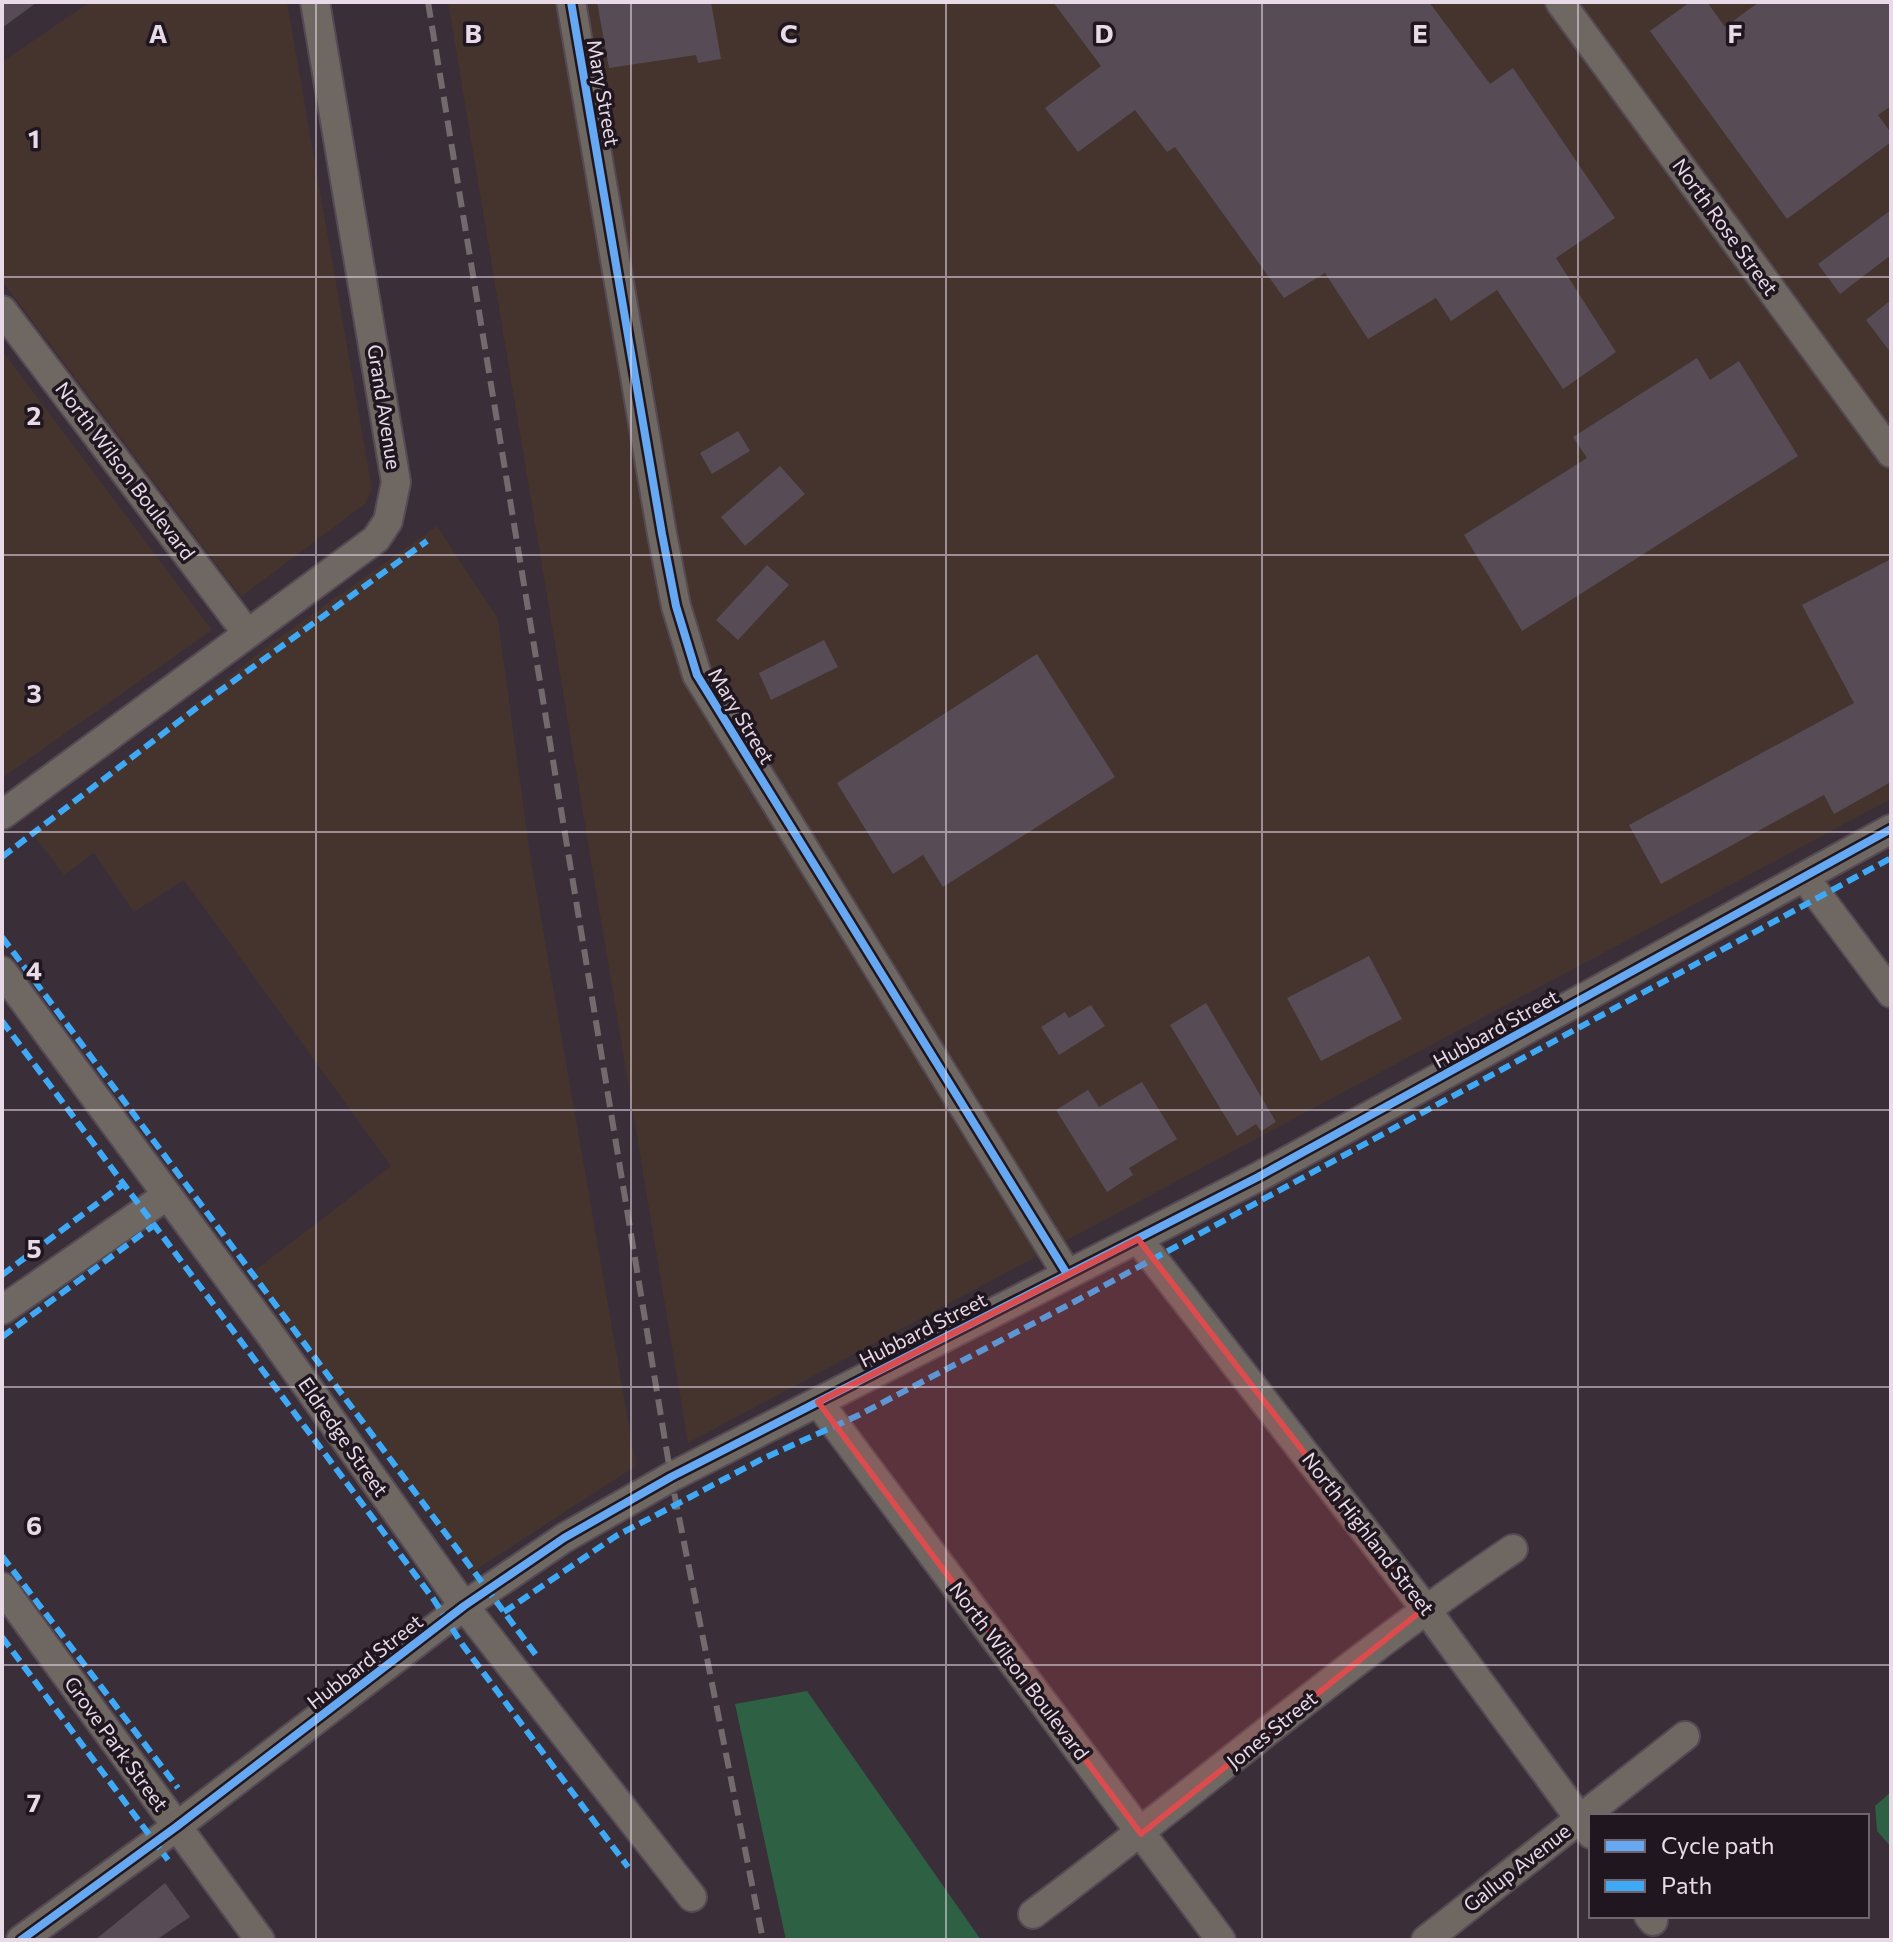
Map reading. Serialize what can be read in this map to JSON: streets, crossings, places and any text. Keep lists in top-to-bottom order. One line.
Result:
{"streets":{"street":["Mary Street","North Rose Street","Grand Avenue","North Wilson Boulevard","Hubbard Street","Eldredge Street","North Highland Street","Jones Street","Grove Park Street","Gallup Avenue"]},"crossings":[["Mary Street","Hubbard Street"],["Grand Avenue","North Wilson Boulevard"],["North Wilson Boulevard","Hubbard Street"],["North Wilson Boulevard","Jones Street"],["Hubbard Street","Eldredge Street"],["Hubbard Street","North Highland Street"],["Hubbard Street","Grove Park Street"],["North Highland Street","Jones Street"],["North Highland Street","Gallup Avenue"]],"legend":["Cycle path","Path"],"grid":{"columns":["A","B","C","D","E","F"],"rows":["1","2","3","4","5","6","7"]}}
